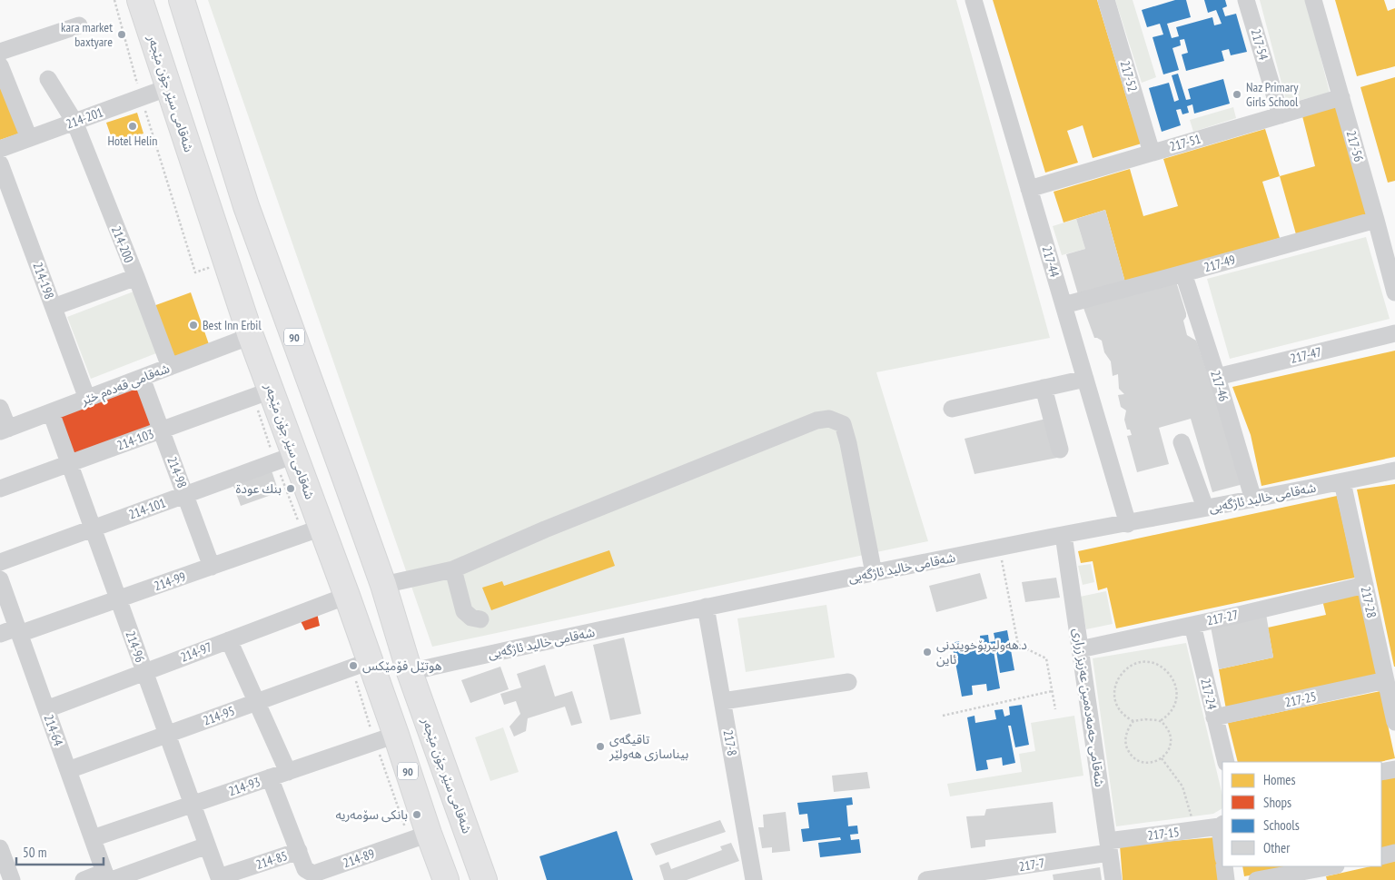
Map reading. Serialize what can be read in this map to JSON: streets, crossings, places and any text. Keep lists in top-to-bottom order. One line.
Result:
{"streets":{"highway":["شەقامی سێر جۆن مێجەر","90"],"street":["217-54","217-52","214-201","217-51","217-56","214-200","217-44","217-49","214-198","217-47","شەقامی قەدەم خێر","217-46","214-103","214-98","شەقامی خالید ئاژگەیی","214-101","214-99","217-28","217-27","214-96","214-97","217-24","217-25","شەقامی حەمەدەمین عەزیز زراری","214-95","214-64","217-8","214-93","217-15","214-89","214-85","217-7"]},"crossings":[["217-54","217-51"],["217-52","217-51"],["شەقامی سێر جۆن مێجەر","214-201"],["شەقامی سێر جۆن مێجەر","شەقامی قەدەم خێر"],["شەقامی سێر جۆن مێجەر","214-103"],["شەقامی سێر جۆن مێجەر","شەقامی خالید ئاژگەیی"],["شەقامی سێر جۆن مێجەر","214-101"],["شەقامی سێر جۆن مێجەر","214-99"],["شەقامی سێر جۆن مێجەر","214-97"],["شەقامی سێر جۆن مێجەر","214-95"],["شەقامی سێر جۆن مێجەر","214-93"],["شەقامی سێر جۆن مێجەر","214-89"],["214-201","214-200"],["217-51","217-56"],["217-51","217-44"],["217-56","217-49"],["214-200","شەقامی قەدەم خێر"],["217-44","217-49"],["217-44","شەقامی خالید ئاژگەیی"],["217-49","217-46"],["214-198","شەقامی قەدەم خێر"],["217-47","217-46"],["شەقامی قەدەم خێر","214-98"],["شەقامی قەدەم خێر","214-96"],["217-46","شەقامی خالید ئاژگەیی"],["214-103","214-98"],["214-103","214-96"],["214-98","214-101"],["214-98","214-99"],["شەقامی خالید ئاژگەیی","217-28"],["شەقامی خالید ئاژگەیی","شەقامی حەمەدەمین عەزیز زراری"],["شەقامی خالید ئاژگەیی","217-8"],["214-101","214-96"],["214-99","214-96"],["214-99","214-64"],["217-28","217-27"],["217-28","217-25"],["217-27","217-24"],["217-27","شەقامی حەمەدەمین عەزیز زراری"],["214-96","214-97"],["214-96","214-95"],["214-96","214-93"],["214-96","214-85"],["214-97","214-64"],["217-24","217-25"],["شەقامی حەمەدەمین عەزیز زراری","217-15"],["شەقامی حەمەدەمین عەزیز زراری","217-7"],["214-95","214-64"],["214-64","214-93"],["214-93","214-89"],["217-15","217-7"],["214-89","214-85"]],"places":["kara market baxtyare","Naz Primary Girls School","Hotel Helin","Best Inn Erbil","بنك عودة","د.هه‌ولیربۆخویندنی ئاین","هوتێل فۆمێکس","تاقیگەی بیناسازی هەولێر","بانکی سۆمەریە"],"legend":["Homes","Shops","Schools","Other"],"scale_bar":"50 m"}
